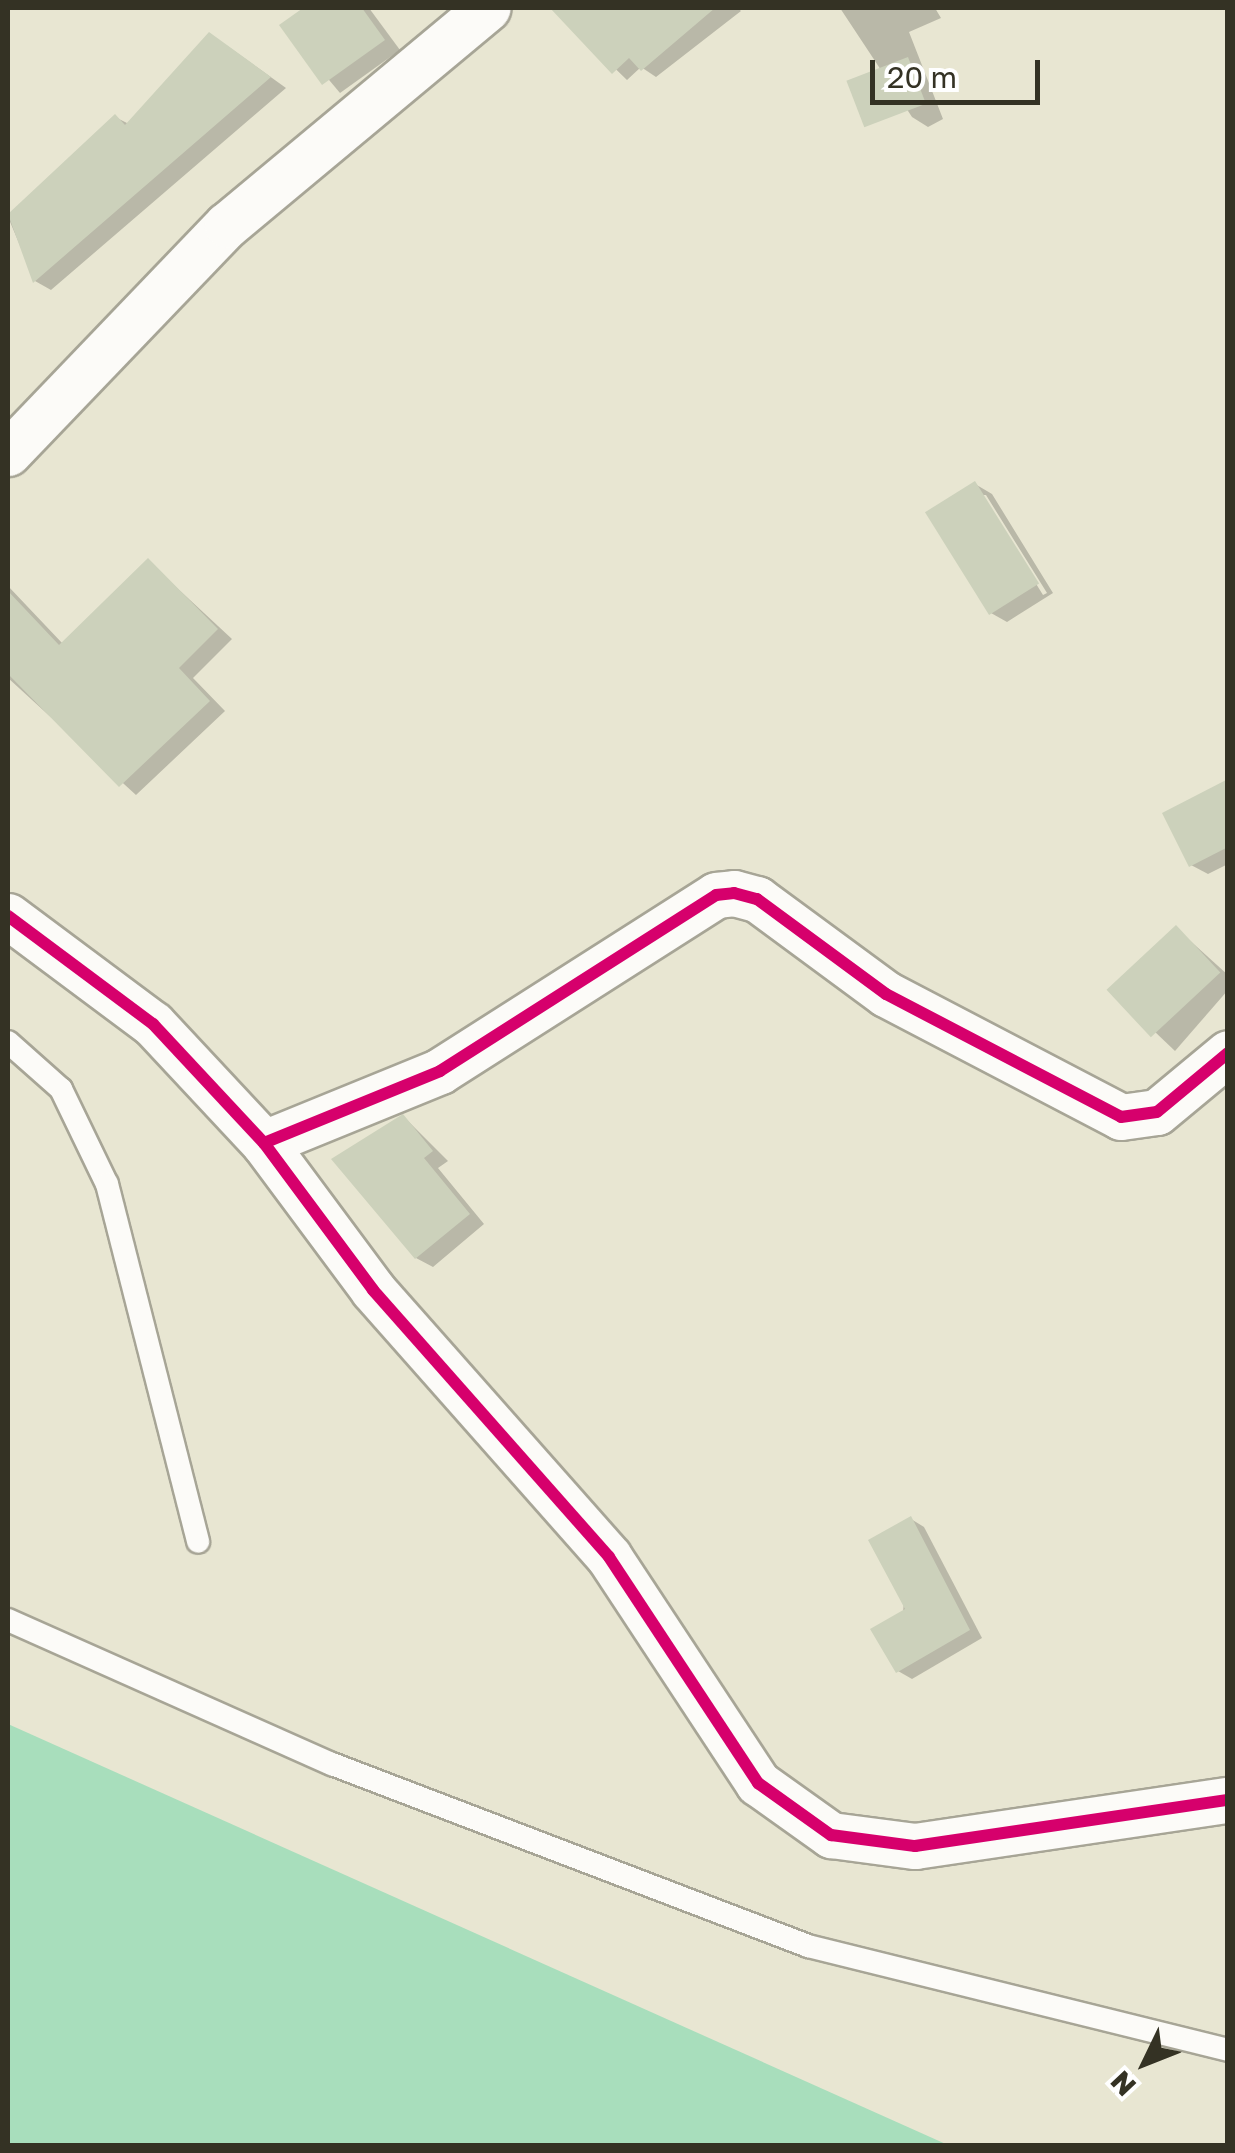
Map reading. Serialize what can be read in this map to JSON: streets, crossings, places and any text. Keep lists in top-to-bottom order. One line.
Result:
{"scale_bar":"20 m","north":"bottom left"}
